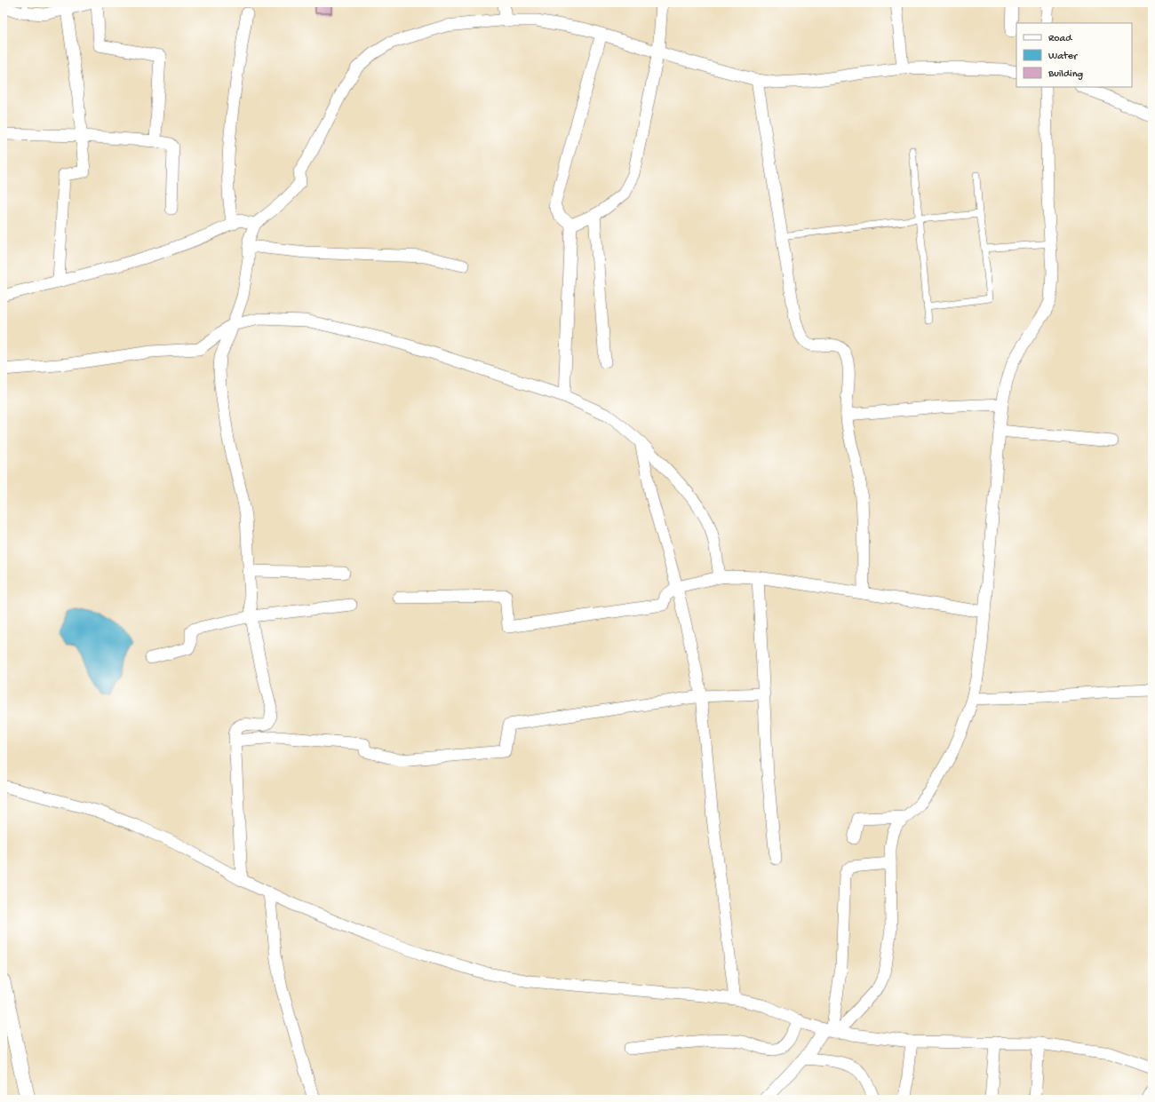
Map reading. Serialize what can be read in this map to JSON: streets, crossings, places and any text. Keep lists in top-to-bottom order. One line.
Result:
{"legend":["Road","Water","Building"]}
